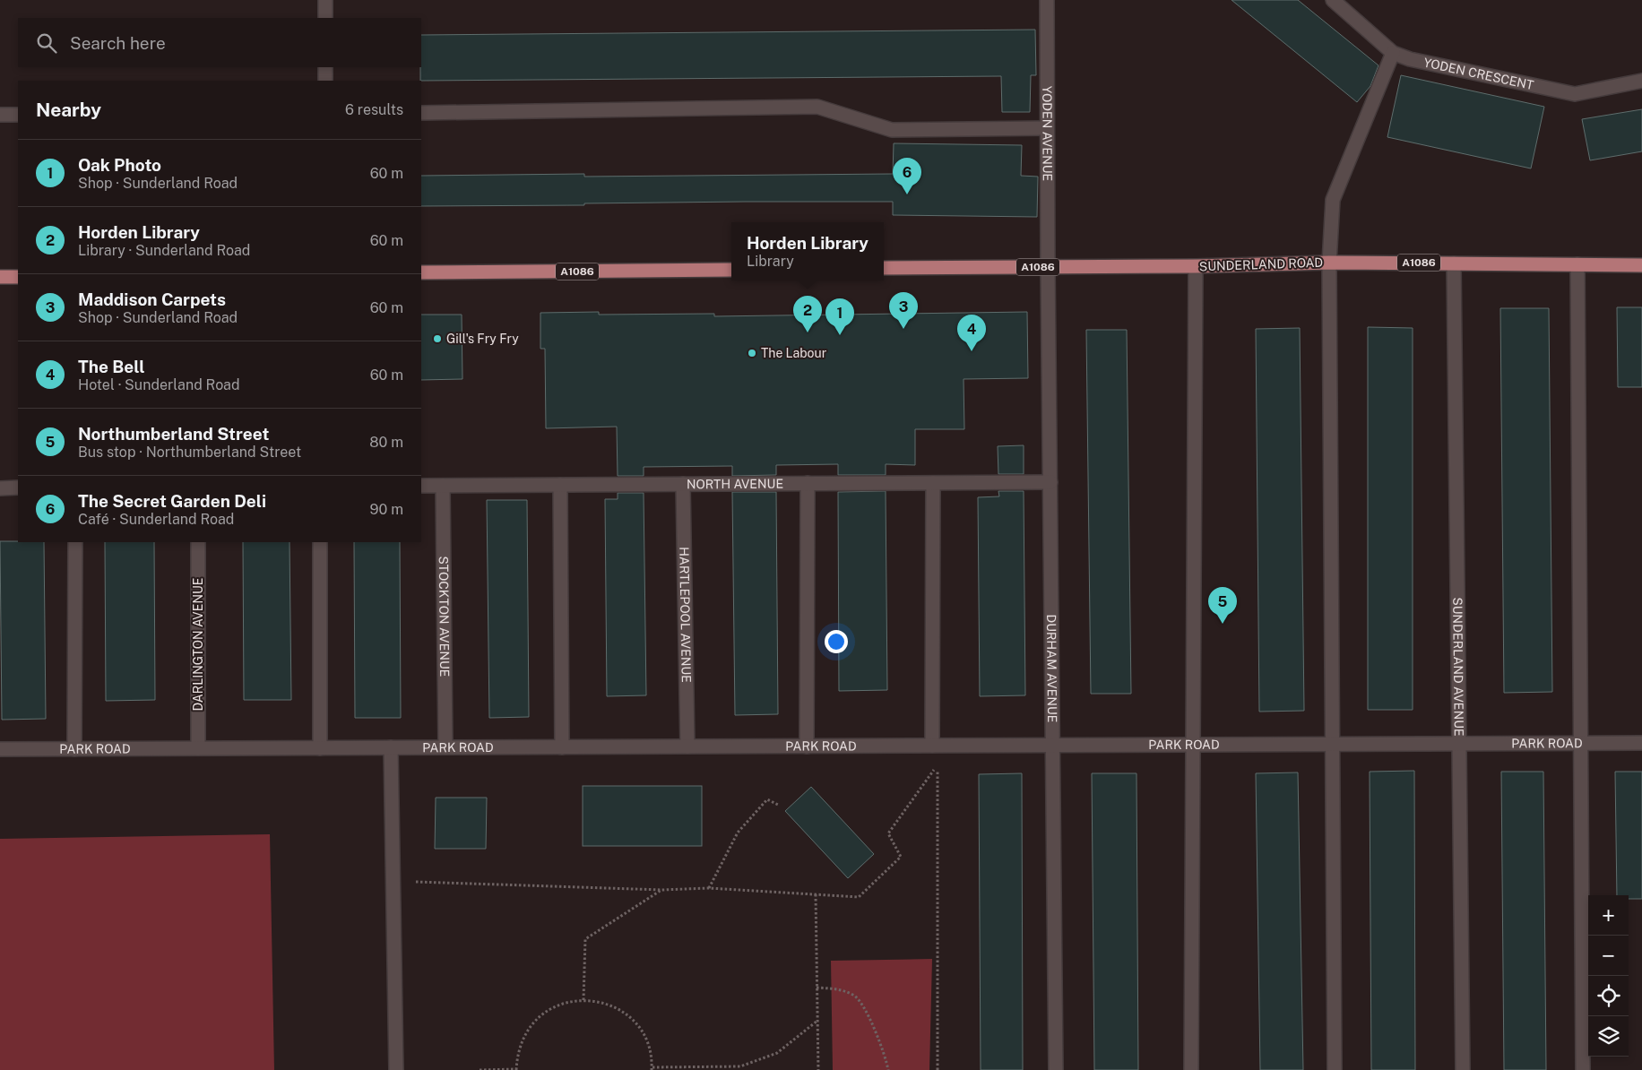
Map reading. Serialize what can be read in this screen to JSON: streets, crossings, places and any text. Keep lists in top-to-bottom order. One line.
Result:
{"streets":{"main road":["A1086","SUNDERLAND ROAD"],"street":["YODEN CRESCENT","YODEN AVENUE","NORTH AVENUE","HARTLEPOOL AVENUE","STOCKTON AVENUE","DARLINGTON AVENUE","SUNDERLAND AVENUE","DURHAM AVENUE","PARK ROAD"]},"crossings":[["YODEN AVENUE","SUNDERLAND ROAD"],["YODEN AVENUE","DURHAM AVENUE"],["SUNDERLAND ROAD","SUNDERLAND AVENUE"],["SUNDERLAND ROAD","DURHAM AVENUE"],["NORTH AVENUE","HARTLEPOOL AVENUE"],["NORTH AVENUE","STOCKTON AVENUE"],["NORTH AVENUE","DURHAM AVENUE"],["HARTLEPOOL AVENUE","PARK ROAD"],["STOCKTON AVENUE","PARK ROAD"],["DARLINGTON AVENUE","PARK ROAD"],["SUNDERLAND AVENUE","PARK ROAD"],["DURHAM AVENUE","PARK ROAD"]],"places":["Gill's Fry Fry","The Labour"],"page":{"search":"Search here","heading":["Nearby","6 results"],"list":[{"mark":"1","name":"Oak Photo","note":"Shop · Sunderland Road","value":"60 m"},{"mark":"2","name":"Horden Library","note":"Library · Sunderland Road","value":"60 m"},{"mark":"3","name":"Maddison Carpets","note":"Shop · Sunderland Road","value":"60 m"},{"mark":"4","name":"The Bell","note":"Hotel · Sunderland Road","value":"60 m"},{"mark":"5","name":"Northumberland Street","note":"Bus stop · Northumberland Street","value":"80 m"},{"mark":"6","name":"The Secret Garden Deli","note":"Café · Sunderland Road","value":"90 m"}],"pins":["6","3","2","1","4","5"],"popup":["Horden Library","Library"],"map_buttons":["+","−"]}}
